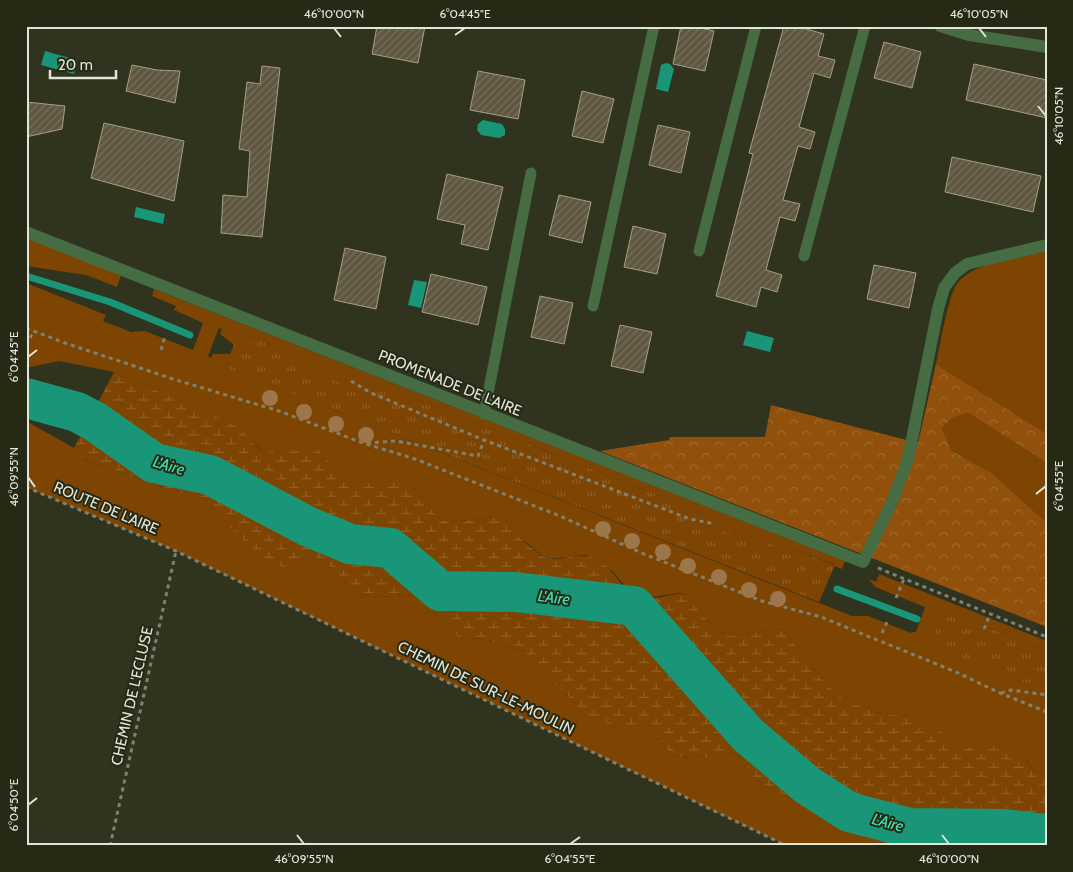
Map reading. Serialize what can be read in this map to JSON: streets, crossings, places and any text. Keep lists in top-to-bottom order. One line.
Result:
{"streets":{"street":["PROMENADE DE L'AIRE"],"path":["ROUTE DE L'AIRE","CHEMIN DE SUR-LE-MOULIN","CHEMIN DE L'ECLUSE"]},"crossings":[["ROUTE DE L'AIRE","CHEMIN DE SUR-LE-MOULIN"],["ROUTE DE L'AIRE","CHEMIN DE L'ECLUSE"],["CHEMIN DE SUR-LE-MOULIN","CHEMIN DE L'ECLUSE"]],"water":["L'Aire"],"scale_bar":"20 m","coordinates":["46°10'00\"N","6°04'45\"E","46°10'05\"N","46°09'55\"N","6°04'55\"E","6°04'50\"E"]}
